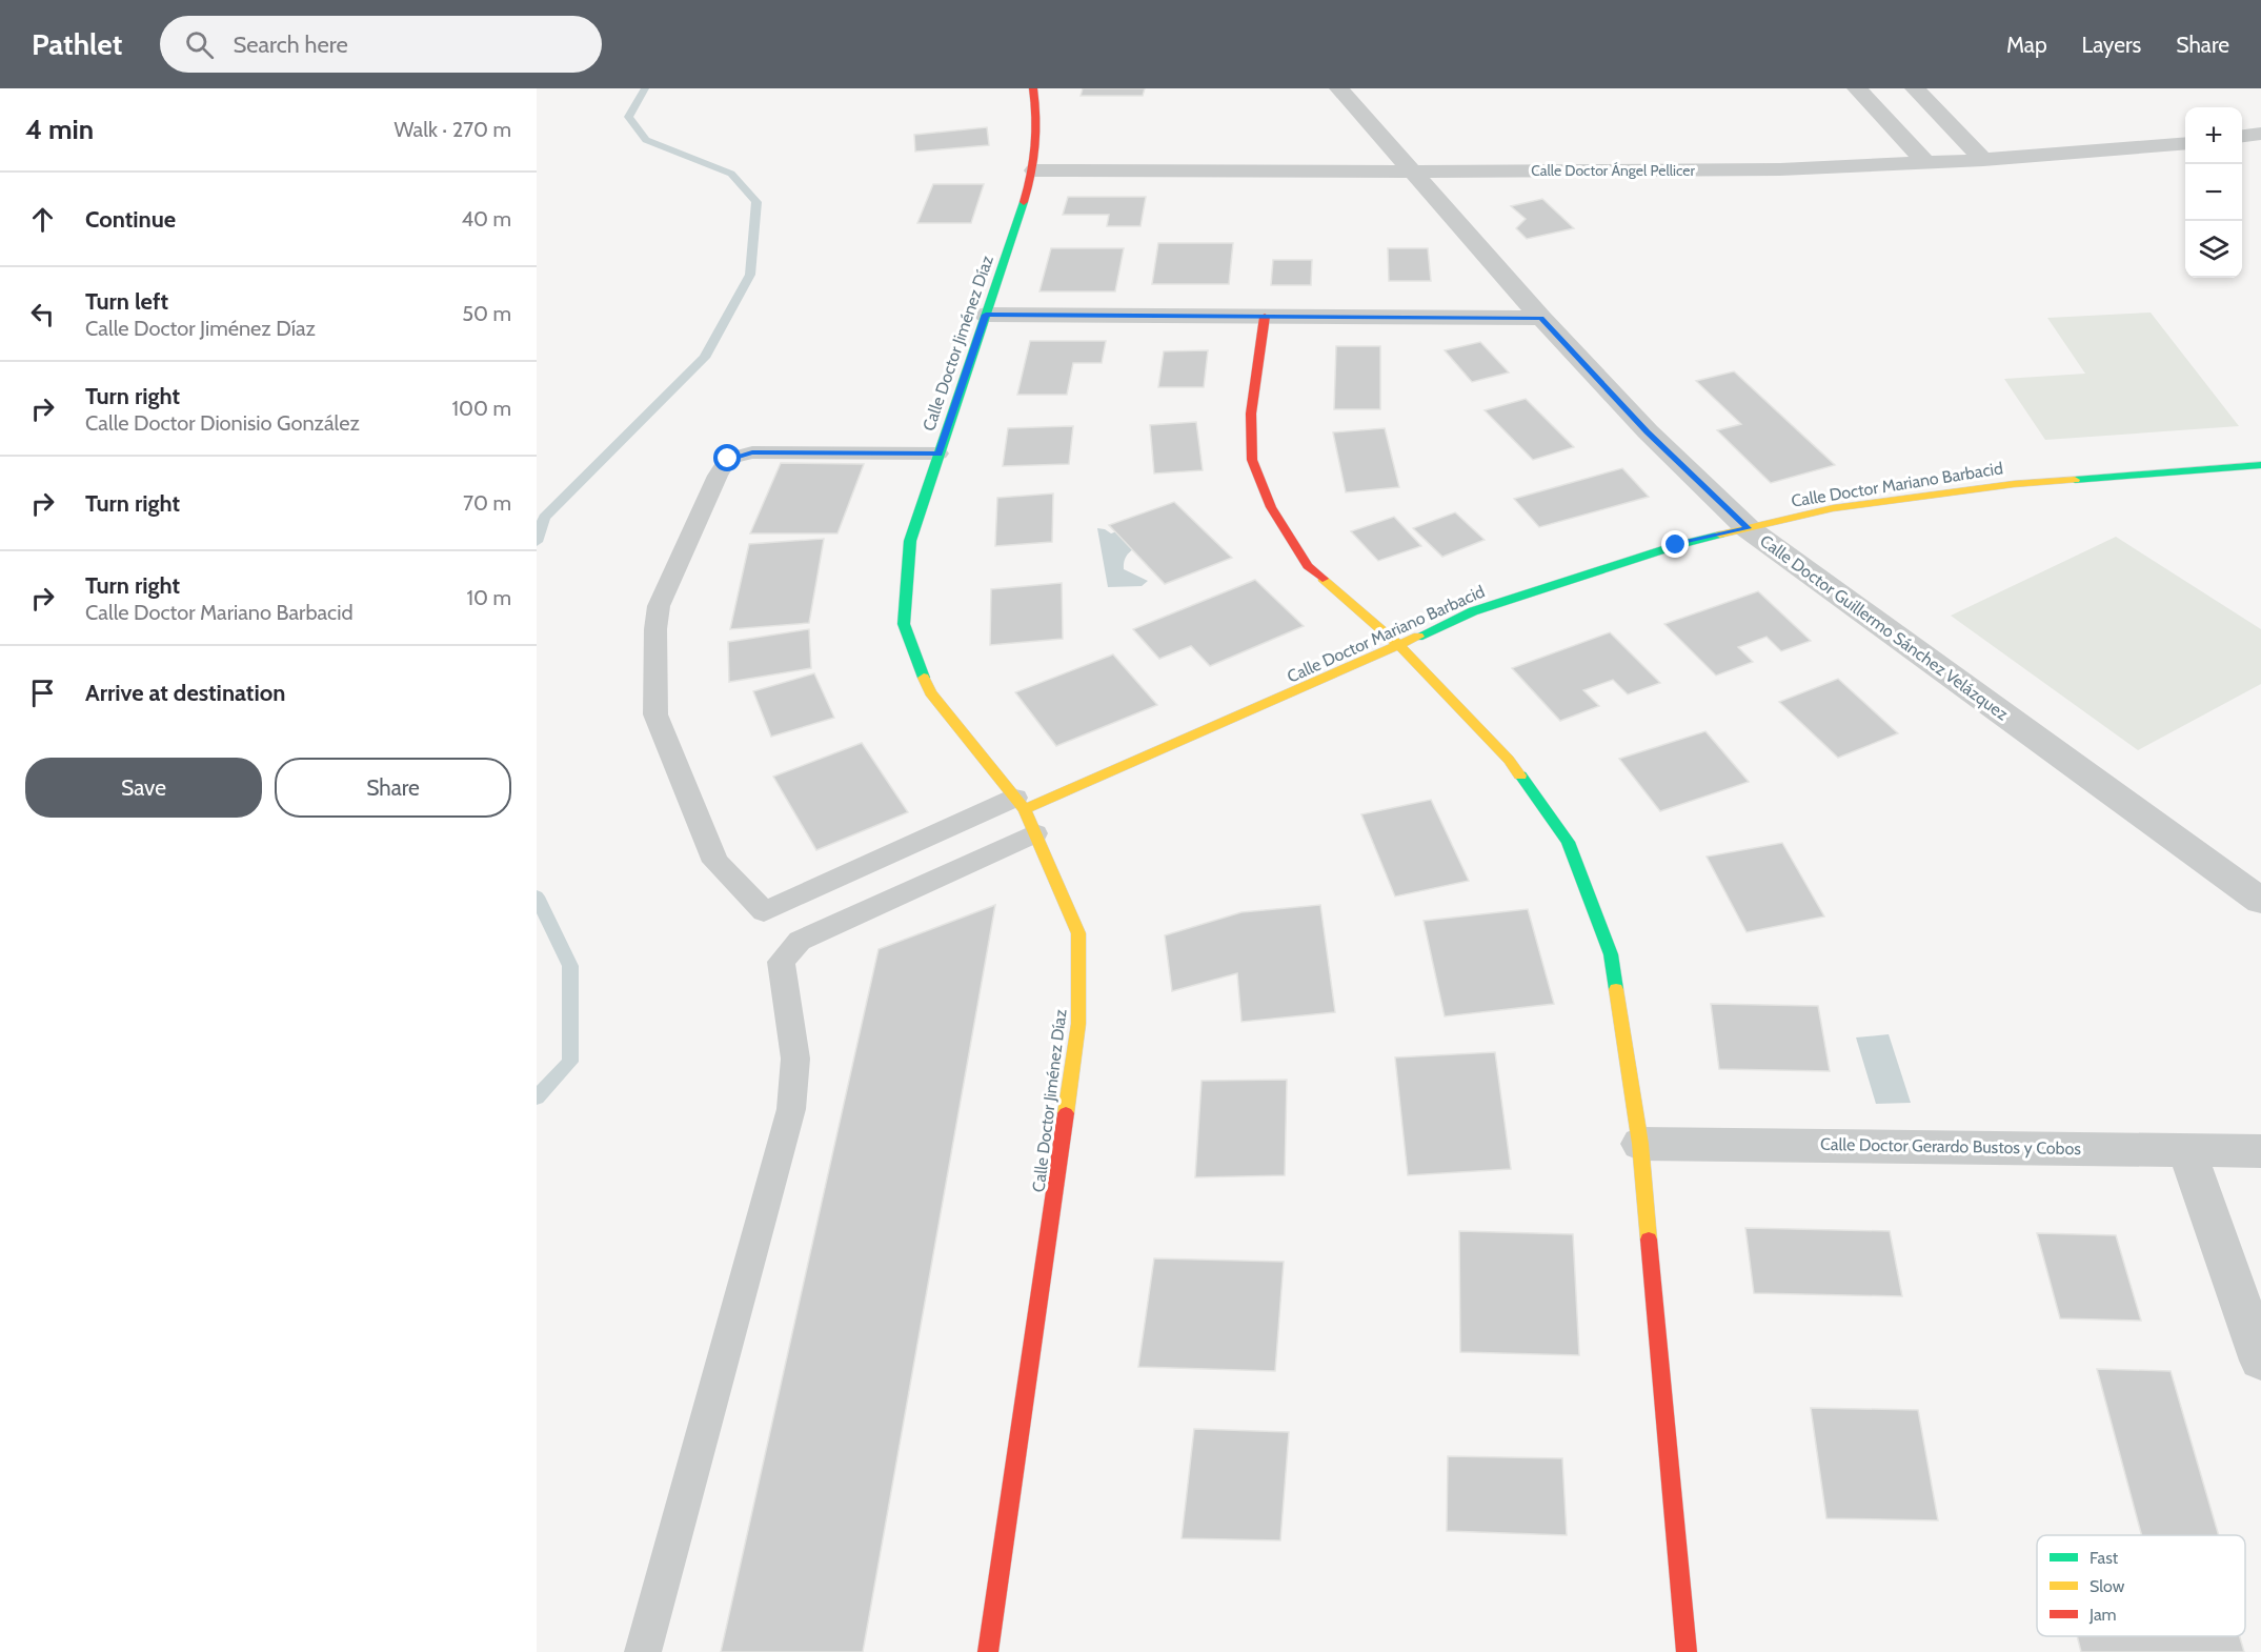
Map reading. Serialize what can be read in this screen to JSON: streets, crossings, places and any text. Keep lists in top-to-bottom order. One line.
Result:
{"streets":{"street":["Calle Doctor Ángel Pellicer","Calle Doctor Jiménez Díaz","Calle Doctor Mariano Barbacid","Calle Doctor Guillermo Sánchez Velázquez","Calle Doctor Gerardo Bustos y Cobos"]},"crossings":[["Calle Doctor Ángel Pellicer","Calle Doctor Jiménez Díaz"],["Calle Doctor Ángel Pellicer","Calle Doctor Guillermo Sánchez Velázquez"],["Calle Doctor Jiménez Díaz","Calle Doctor Mariano Barbacid"],["Calle Doctor Mariano Barbacid","Calle Doctor Guillermo Sánchez Velázquez"]],"legend":["Fast","Slow","Jam"],"page":{"header":"Pathlet","search":"Search here","nav":["Map","Layers","Share"],"heading":["4 min","Walk · 270 m"],"map_buttons":["+","−"],"list":[["Continue","40 m"],["Turn left","Calle Doctor Jiménez Díaz","50 m"],["Turn right","Calle Doctor Dionisio González","100 m"],["Turn right","70 m"],["Turn right","Calle Doctor Mariano Barbacid","10 m"],"Arrive at destination"],"buttons":["Save","Share"]}}
